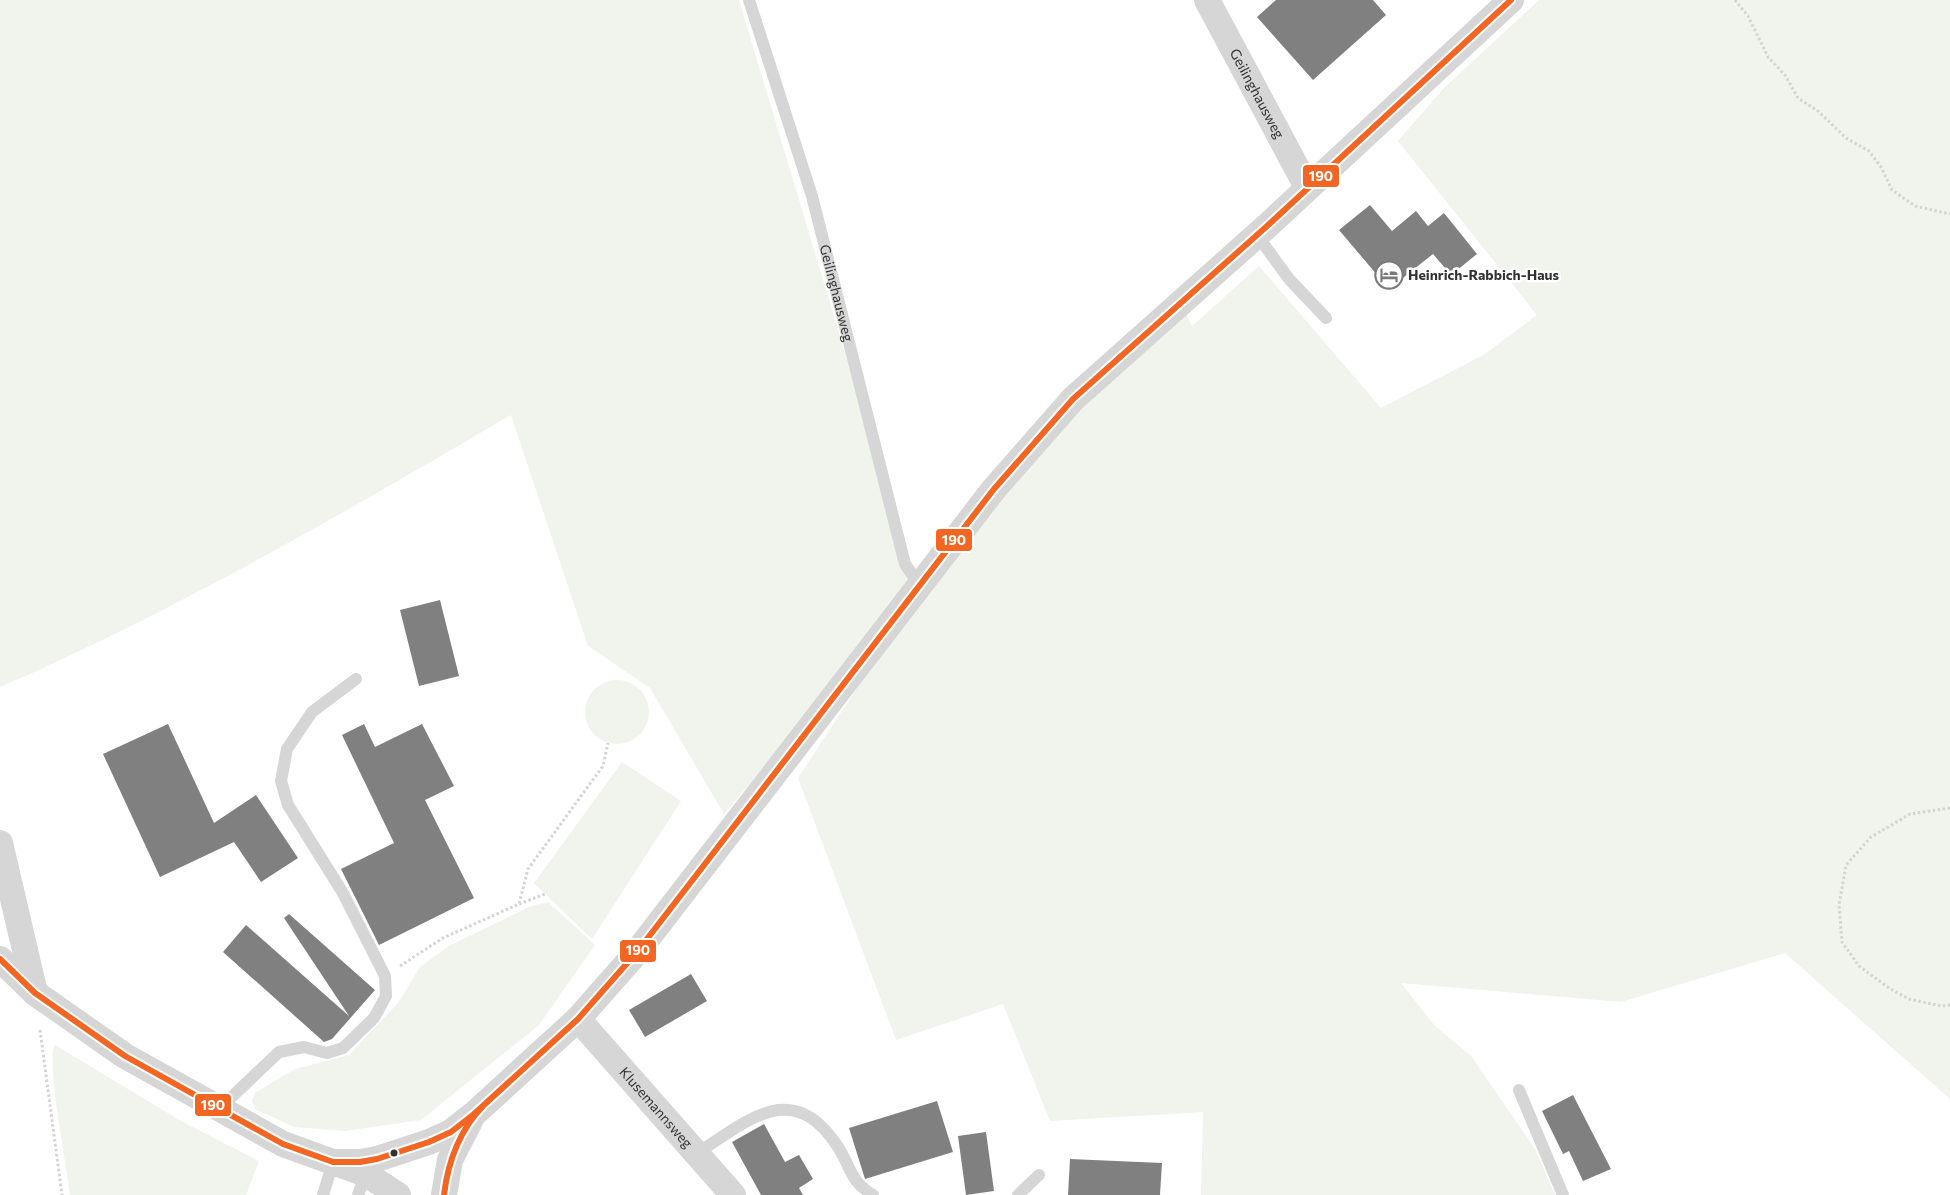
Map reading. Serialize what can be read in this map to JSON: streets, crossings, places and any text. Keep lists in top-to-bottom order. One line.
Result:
{"streets":{"street":["Geilinghausweg","Klusemannsweg"]},"places":{"hotel":["Heinrich-Rabbich-Haus"]},"lines":["transit line 190"]}
